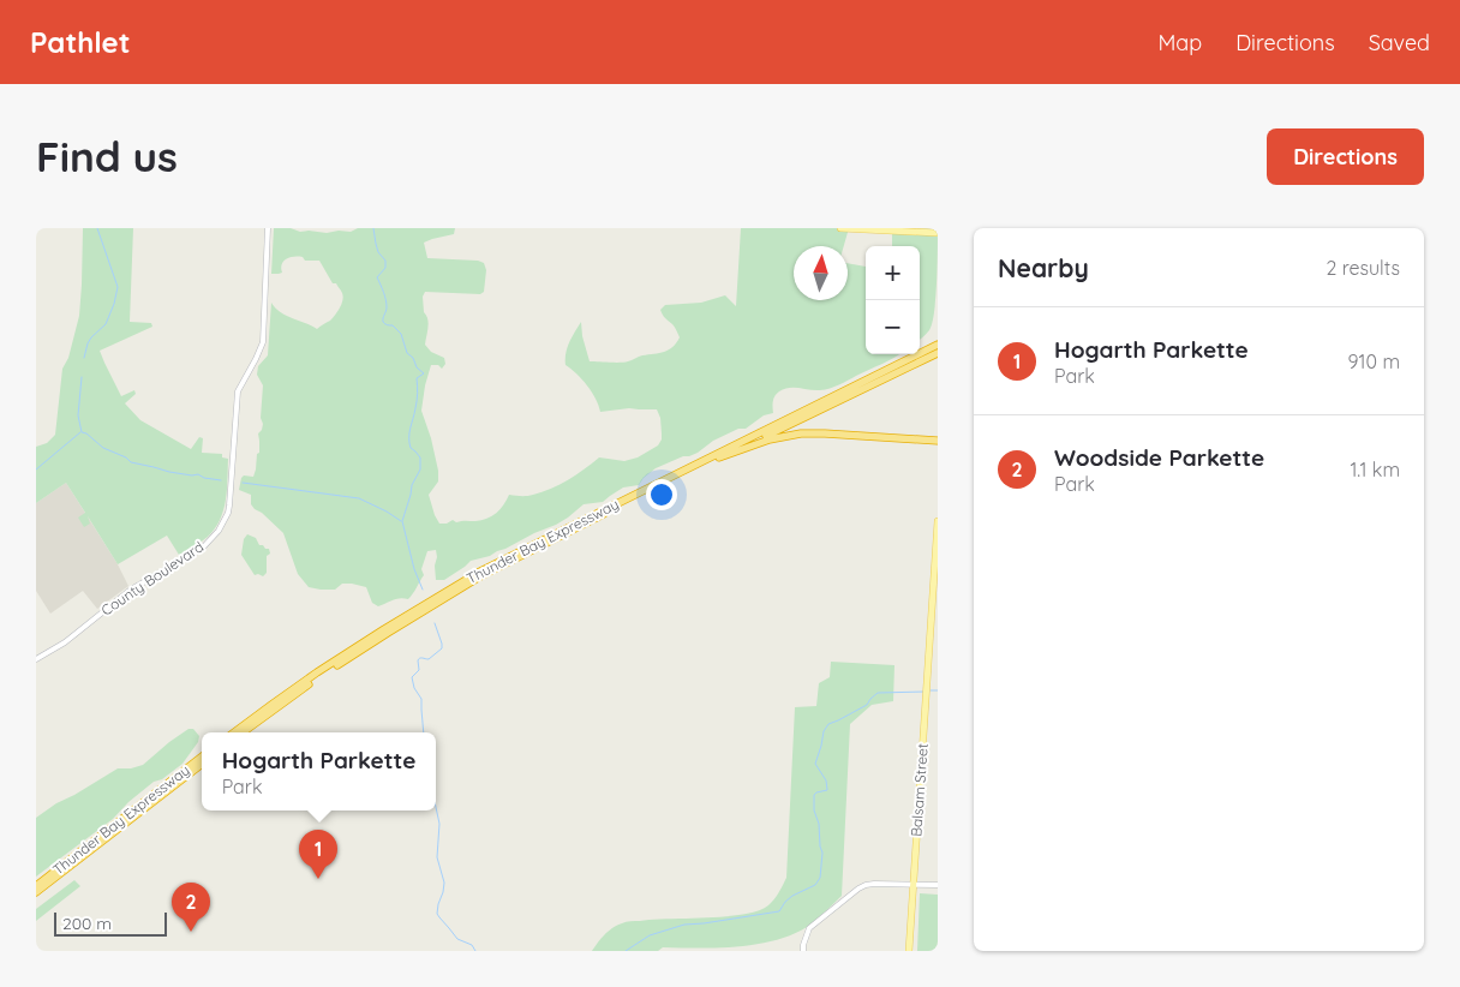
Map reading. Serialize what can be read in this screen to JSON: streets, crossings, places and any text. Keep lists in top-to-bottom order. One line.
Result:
{"streets":{"highway":["Thunder Bay Expressway"],"main road":["Balsam Street"],"street":["County Boulevard"]},"scale_bar":"200 m","north":"top","page":{"header":"Pathlet","nav":["Map","Directions","Saved"],"buttons":"Directions","title":"Find us","heading":["Nearby","2 results"],"map_buttons":["+","−"],"list":[{"mark":"1","name":"Hogarth Parkette","note":"Park","value":"910 m"},{"mark":"2","name":"Woodside Parkette","note":"Park","value":"1.1 km"}],"popup":["Hogarth Parkette","Park"],"pins":["1","2"],"scale":"200 m"}}
